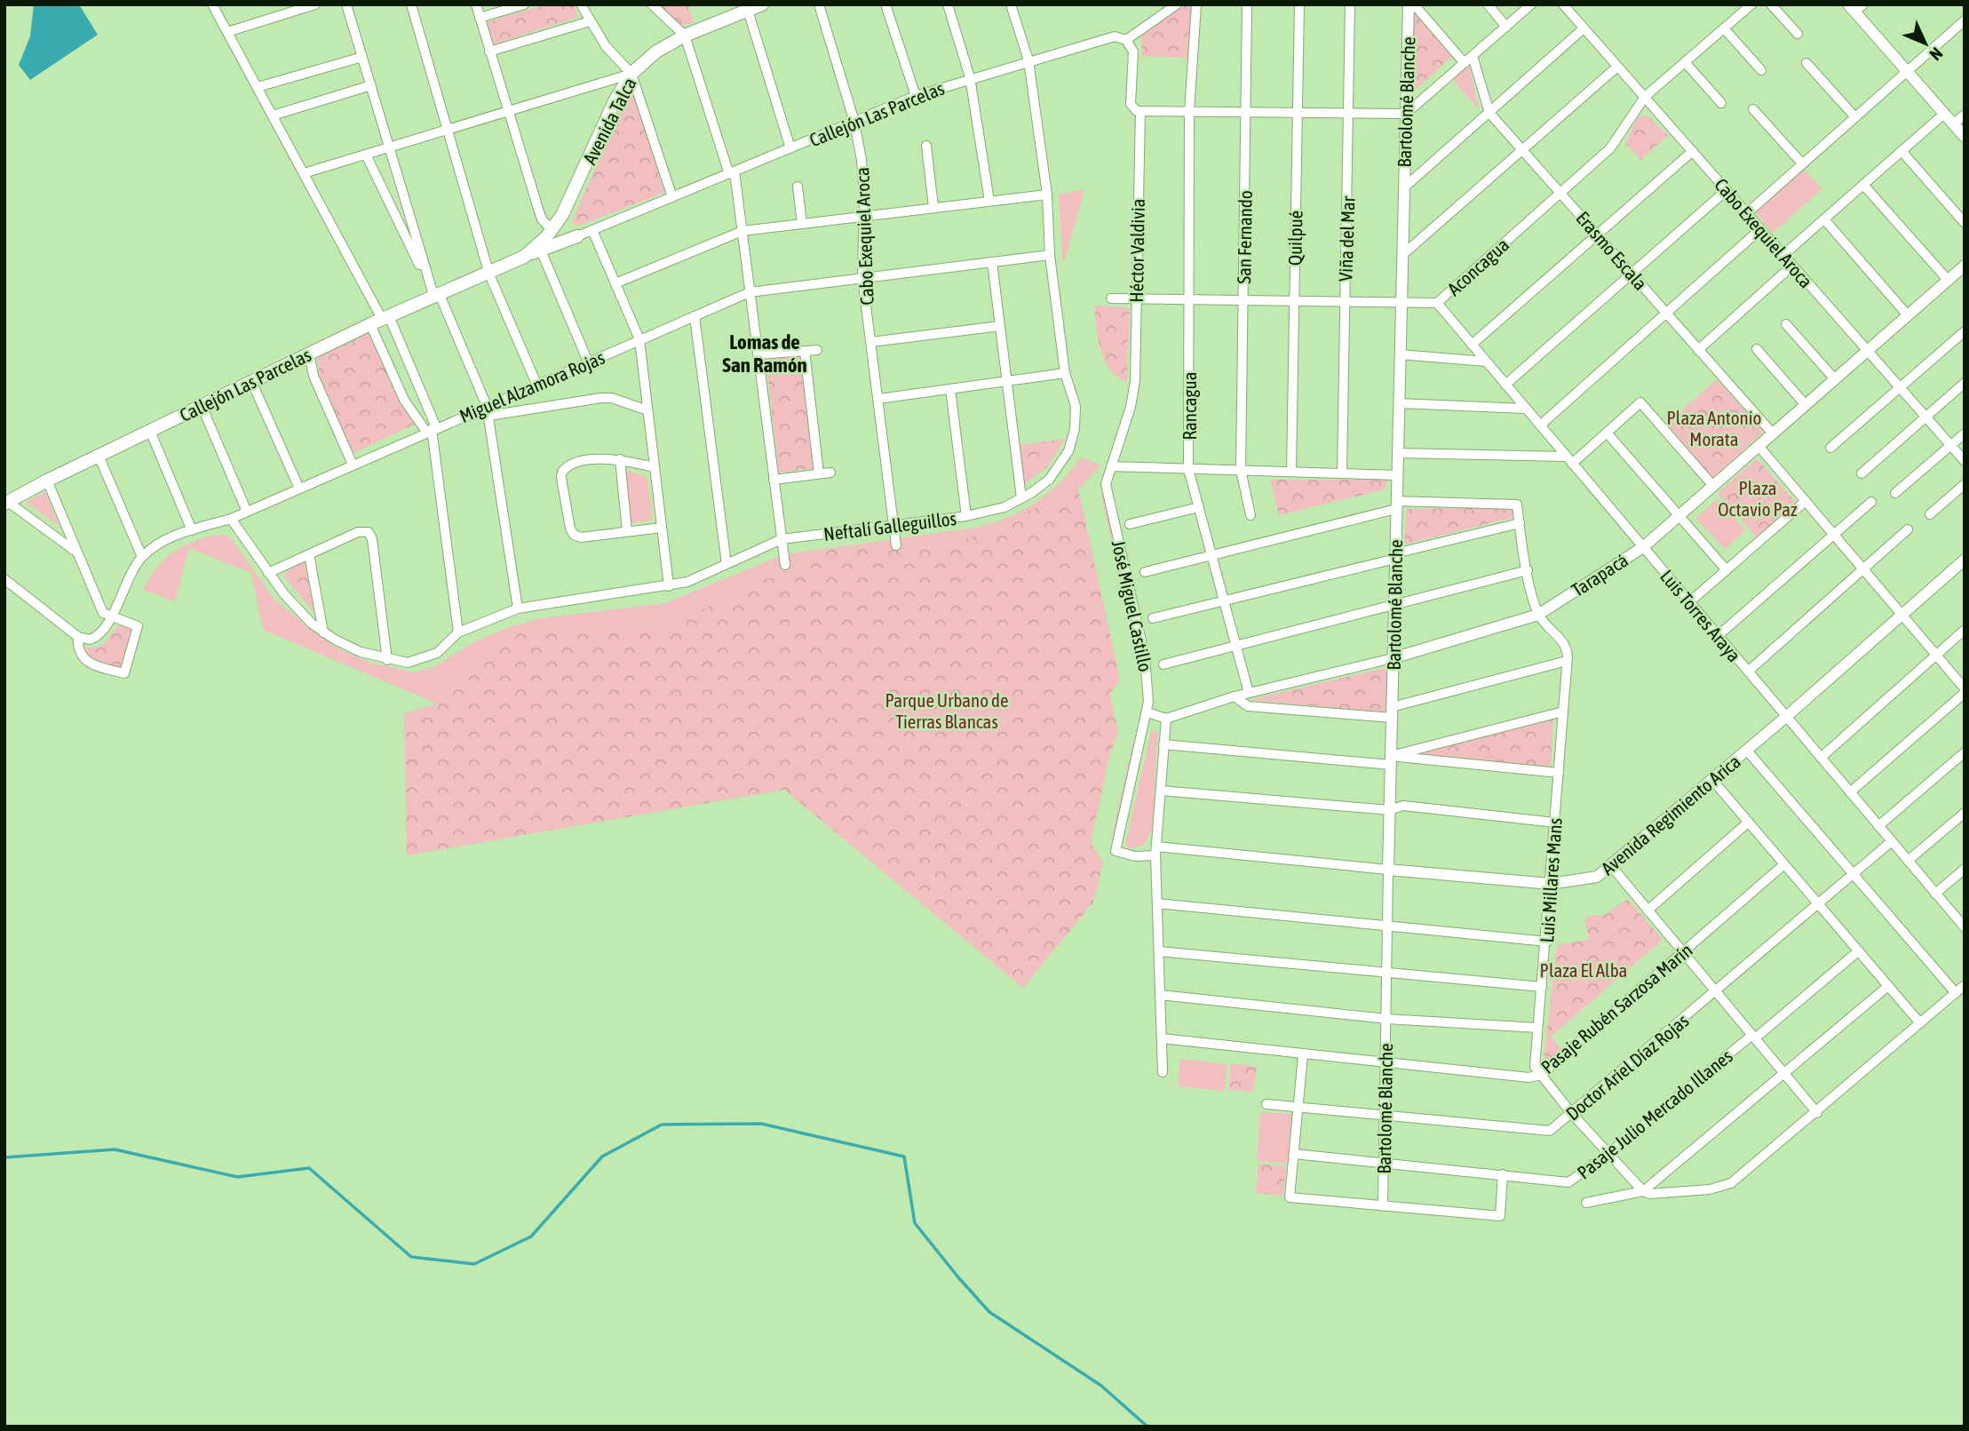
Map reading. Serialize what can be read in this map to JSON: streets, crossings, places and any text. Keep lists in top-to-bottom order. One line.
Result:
{"streets":{"main road":["Callejón Las Parcelas","Avenida Talca"],"street":["Bartolomé Blanche","Cabo Exequiel Aroca","San Fernando","Quilpué","Viña del Mar","Héctor Valdivia","Erasmo Escala","Aconcagua","Miguel Alzamora Rojas","Rancagua","Neftalí Galleguillos","Tarapacá","José Miguel Castillo","Luis Torres Araya","Avenida Regimiento Arica","Luis Millares Mans","Pasaje Rubén Sarzosa Marín","Doctor Ariel Díaz Rojas","Pasaje Julio Mercado Illanes"]},"crossings":[["Bartolomé Blanche","Aconcagua"],["Bartolomé Blanche","Tarapacá"],["Bartolomé Blanche","Avenida Regimiento Arica"],["Bartolomé Blanche","Pasaje Rubén Sarzosa Marín"],["Bartolomé Blanche","Doctor Ariel Díaz Rojas"],["Bartolomé Blanche","Pasaje Julio Mercado Illanes"],["Callejón Las Parcelas","Avenida Talca"],["Callejón Las Parcelas","Cabo Exequiel Aroca"],["Callejón Las Parcelas","Héctor Valdivia"],["Callejón Las Parcelas","Neftalí Galleguillos"],["Cabo Exequiel Aroca","Aconcagua"],["Cabo Exequiel Aroca","Miguel Alzamora Rojas"],["Cabo Exequiel Aroca","Neftalí Galleguillos"],["Cabo Exequiel Aroca","Tarapacá"],["San Fernando","Aconcagua"],["Quilpué","Aconcagua"],["Viña del Mar","Aconcagua"],["Héctor Valdivia","Aconcagua"],["Héctor Valdivia","José Miguel Castillo"],["Erasmo Escala","Aconcagua"],["Erasmo Escala","Tarapacá"],["Aconcagua","Rancagua"],["Aconcagua","Luis Torres Araya"],["Miguel Alzamora Rojas","Neftalí Galleguillos"],["Rancagua","Tarapacá"],["Tarapacá","Luis Torres Araya"],["Tarapacá","Luis Millares Mans"],["José Miguel Castillo","Avenida Regimiento Arica"],["Luis Torres Araya","Avenida Regimiento Arica"],["Luis Torres Araya","Doctor Ariel Díaz Rojas"],["Avenida Regimiento Arica","Luis Millares Mans"],["Luis Millares Mans","Pasaje Rubén Sarzosa Marín"],["Luis Millares Mans","Doctor Ariel Díaz Rojas"],["Luis Millares Mans","Pasaje Julio Mercado Illanes"]],"districts":["Lomas de San Ramón"],"parks":["Plaza Antonio Morata","Plaza Octavio Paz","Parque Urbano de Tierras Blancas","Plaza El Alba"],"north":"bottom right"}
